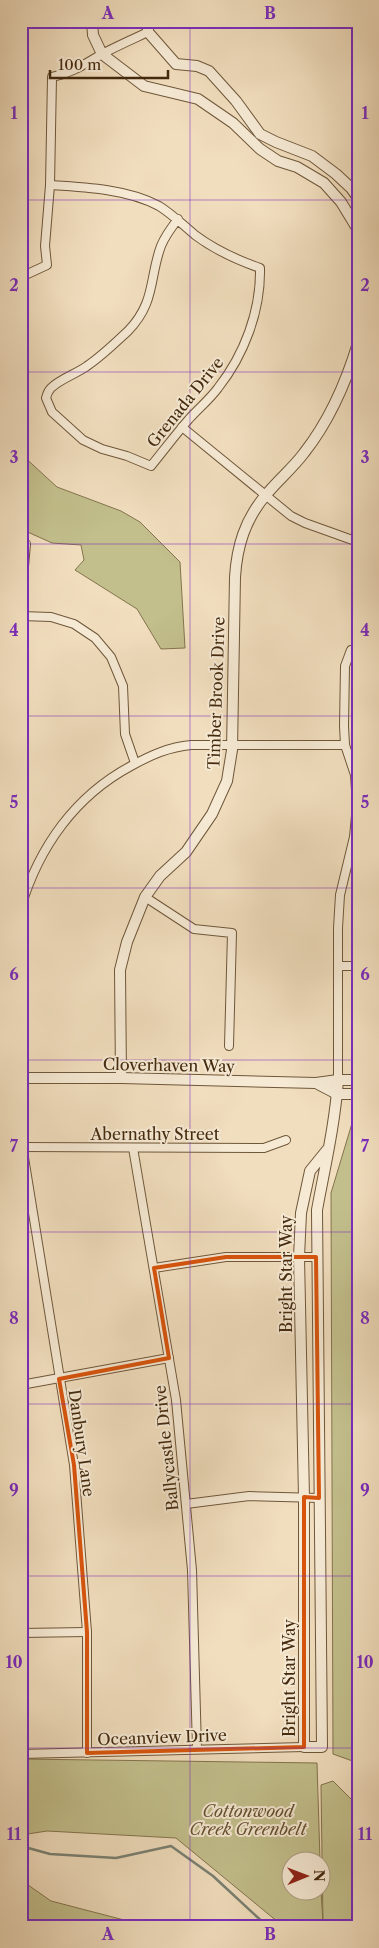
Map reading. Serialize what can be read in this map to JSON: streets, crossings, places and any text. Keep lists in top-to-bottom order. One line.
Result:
{"streets":{"street":["Grenada Drive","Timber Brook Drive","Cloverhaven Way","Abernathy Street","Bright Star Way","Danbury Lane","Ballycastle Drive","Oceanview Drive"]},"crossings":[["Timber Brook Drive","Cloverhaven Way"],["Cloverhaven Way","Bright Star Way"],["Abernathy Street","Danbury Lane"],["Abernathy Street","Ballycastle Drive"],["Bright Star Way","Oceanview Drive"],["Danbury Lane","Oceanview Drive"],["Ballycastle Drive","Oceanview Drive"]],"parks":["Cottonwood Creek Greenbelt"],"scale_bar":"100 m","north":"right","grid":{"columns":["A","B"],"rows":["1","2","3","4","5","6","7","8","9","10","11"]}}
